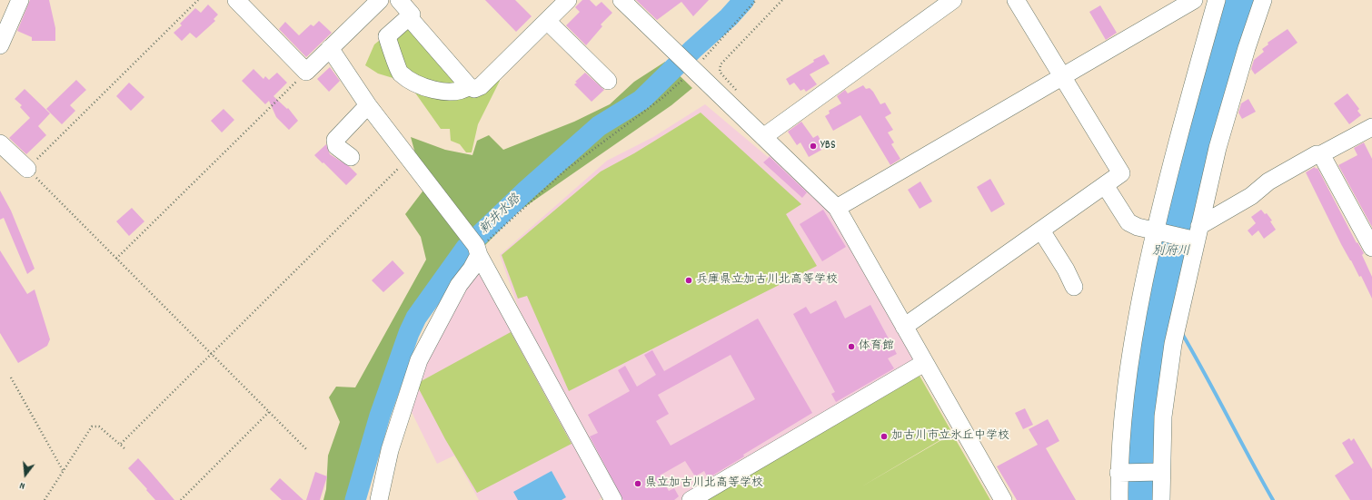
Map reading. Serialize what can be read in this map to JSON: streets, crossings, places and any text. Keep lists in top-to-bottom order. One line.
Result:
{"water":["新井水路","別府川"],"places":["YBS","兵庫県立加古川北高等学校","体育館","加古川市立氷丘中学校","県立加古川北高等学校"],"north":"bottom"}
